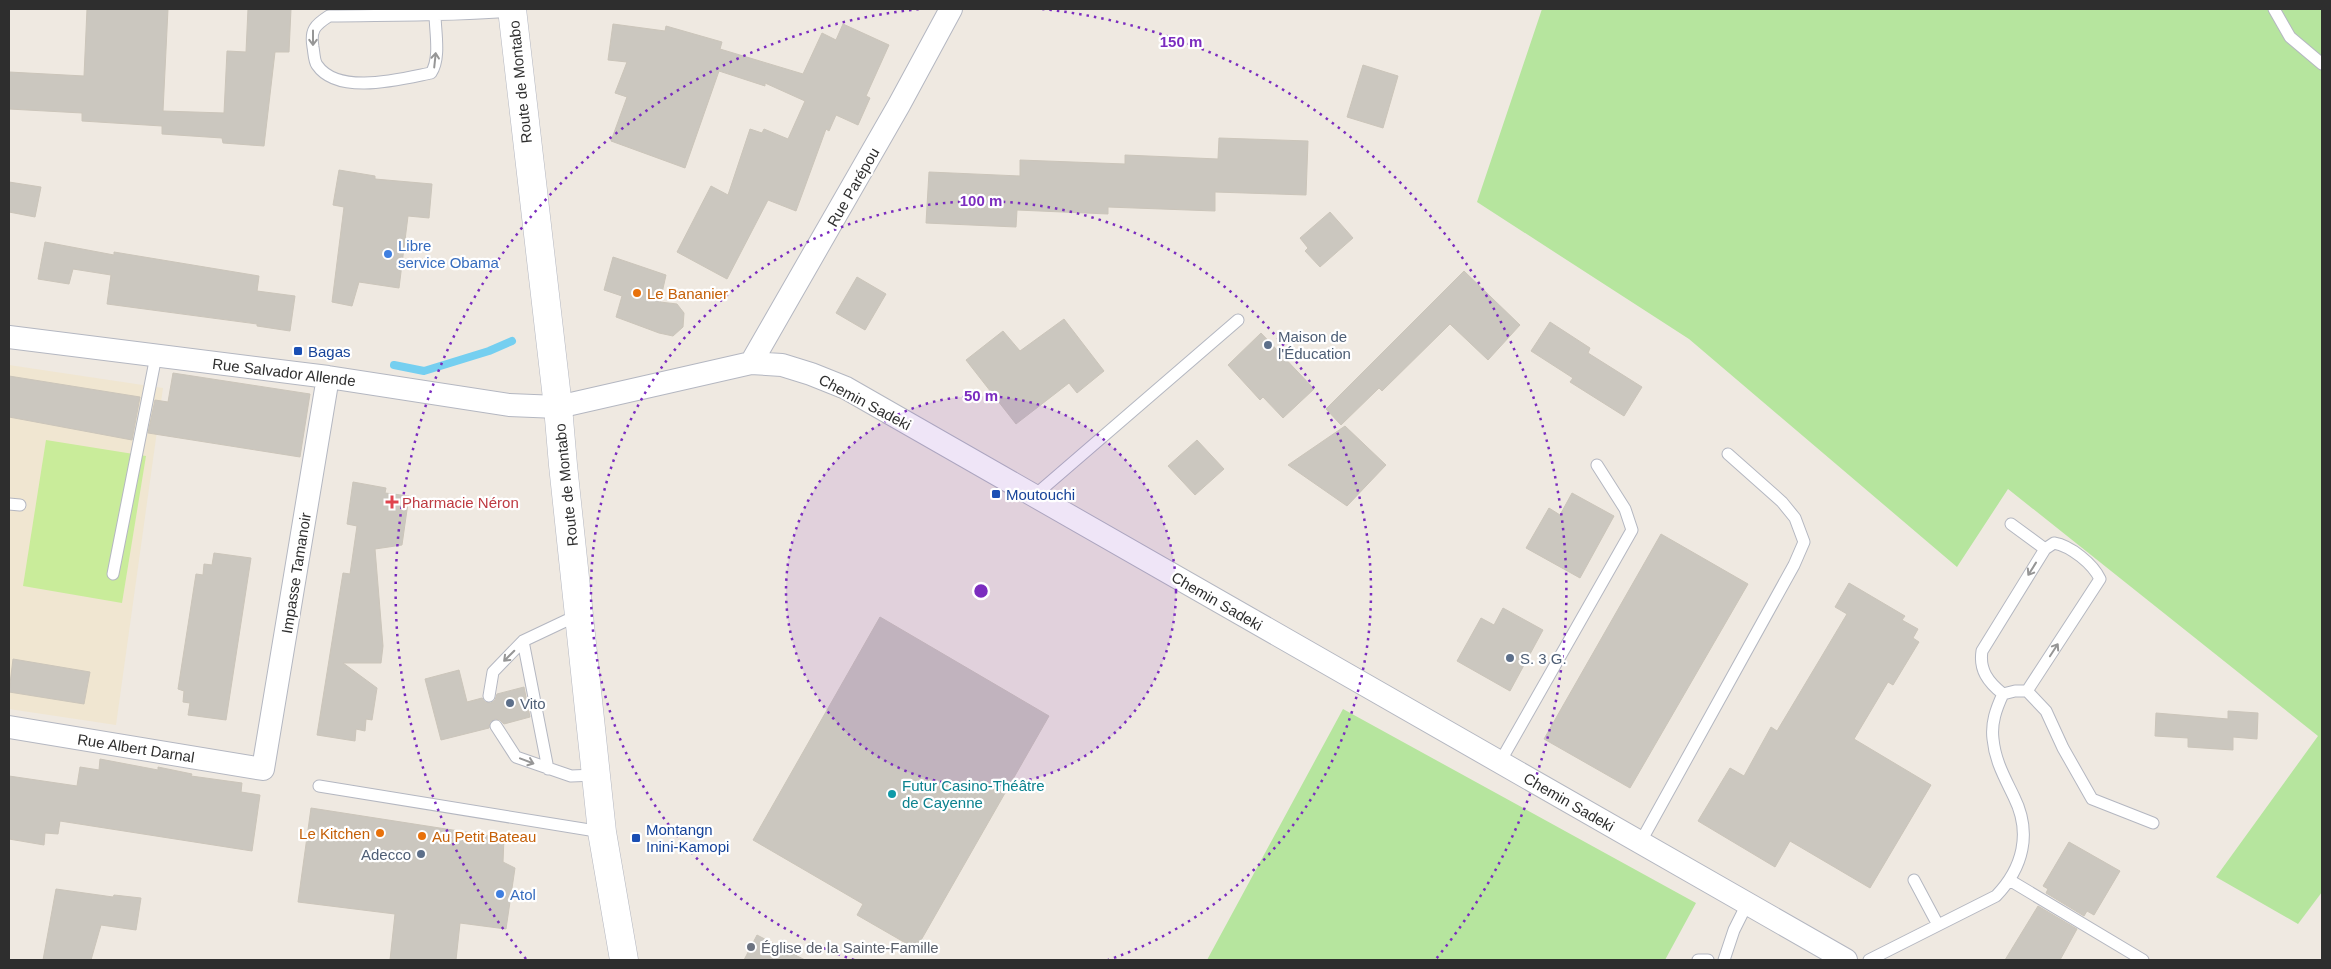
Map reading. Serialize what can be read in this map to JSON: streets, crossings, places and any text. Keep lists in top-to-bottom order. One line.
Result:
{"streets":{"main road":["Route de Montabo"],"street":["Rue Parépou","Rue Salvador Allende","Chemin Sadeki","Impasse Tamanoir","Rue Albert Darnal"]},"crossings":[["Route de Montabo","Rue Salvador Allende"],["Route de Montabo","Chemin Sadeki"],["Rue Parépou","Chemin Sadeki"],["Rue Salvador Allende","Chemin Sadeki"],["Rue Salvador Allende","Impasse Tamanoir"],["Impasse Tamanoir","Rue Albert Darnal"]],"places":{"other":["Libre service Obama","Le Bananier","Maison de l'Éducation","S. 3 G.","Vito","Futur Casino-Théâtre de Cayenne","Le Kitchen","Au Petit Bateau","Adecco","Atol","Église de la Sainte-Famille"],"transit":["Bagas","Moutouchi","Montangn Inini-Kamopi"],"health":["Pharmacie Néron"]},"rings":["150 m","100 m","50 m"]}
